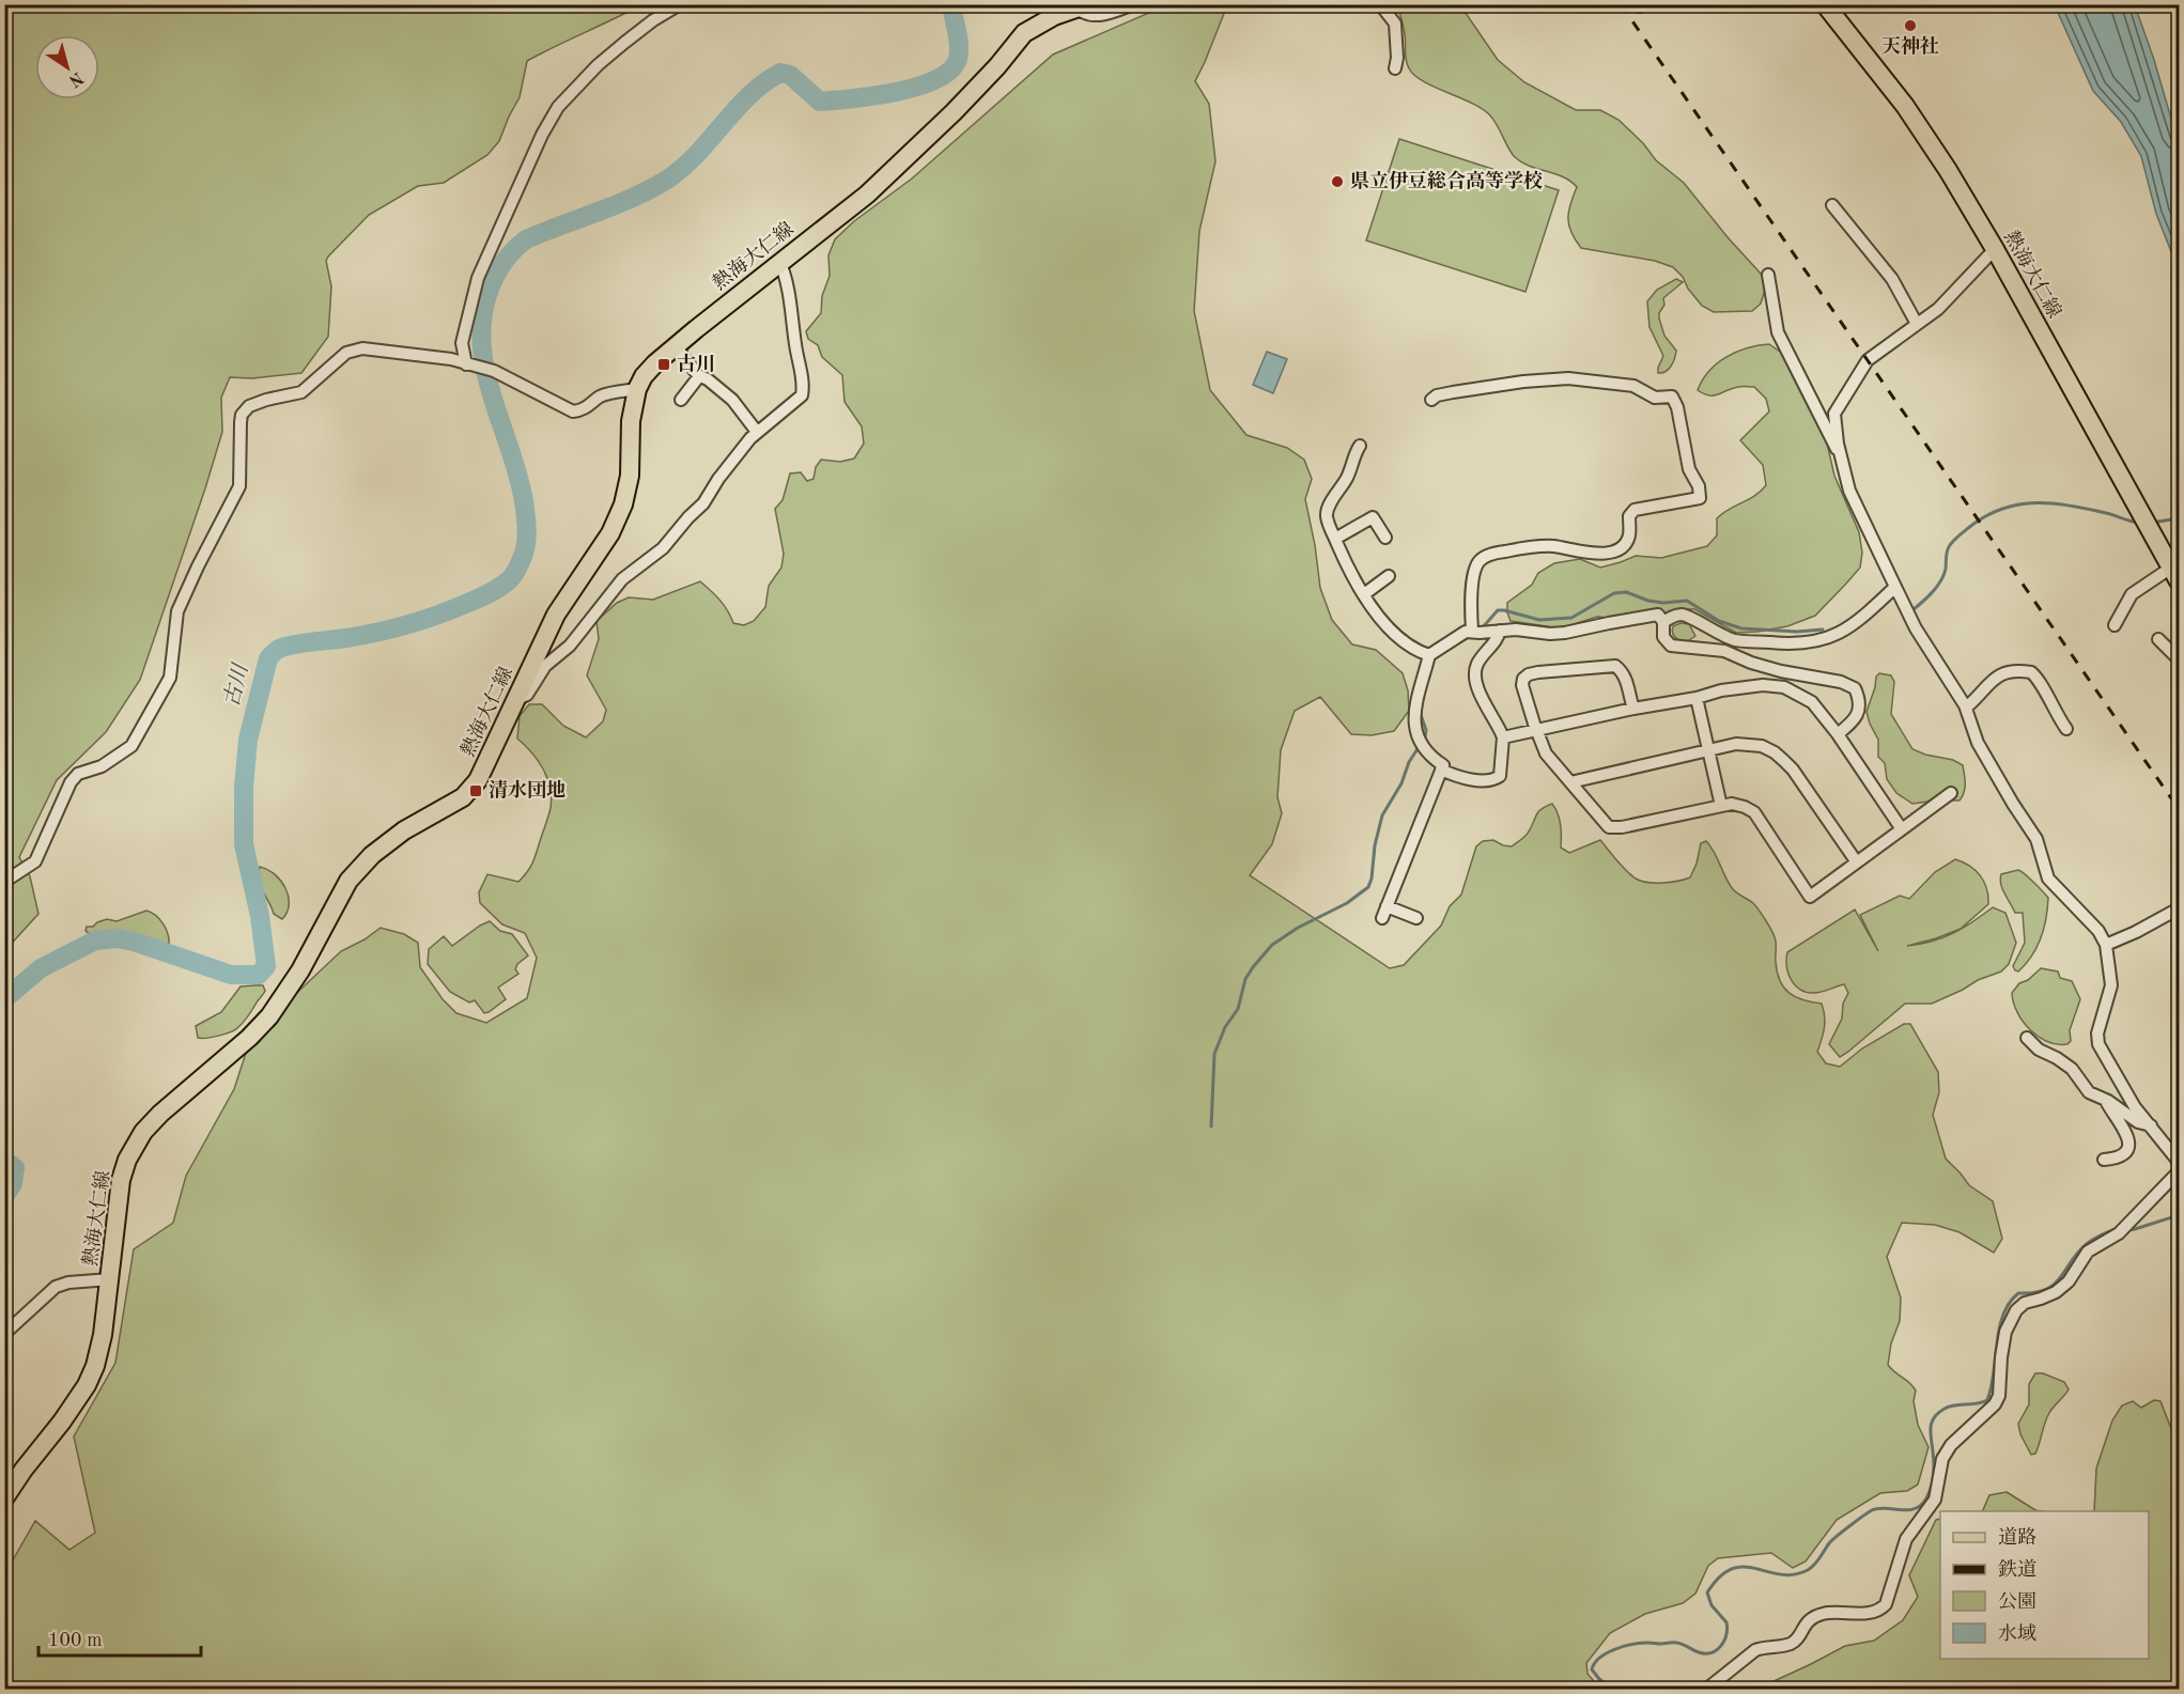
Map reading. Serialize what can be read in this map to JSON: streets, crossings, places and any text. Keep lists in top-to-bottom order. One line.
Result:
{"streets":{"main road":["熱海大仁線"]},"water":["古川"],"places":{"other":["天神社","県立伊豆総合高等学校"],"transit":["古川","清水団地"]},"legend":["道路","鉄道","公園","水域"],"scale_bar":"100 m","north":"bottom right"}
